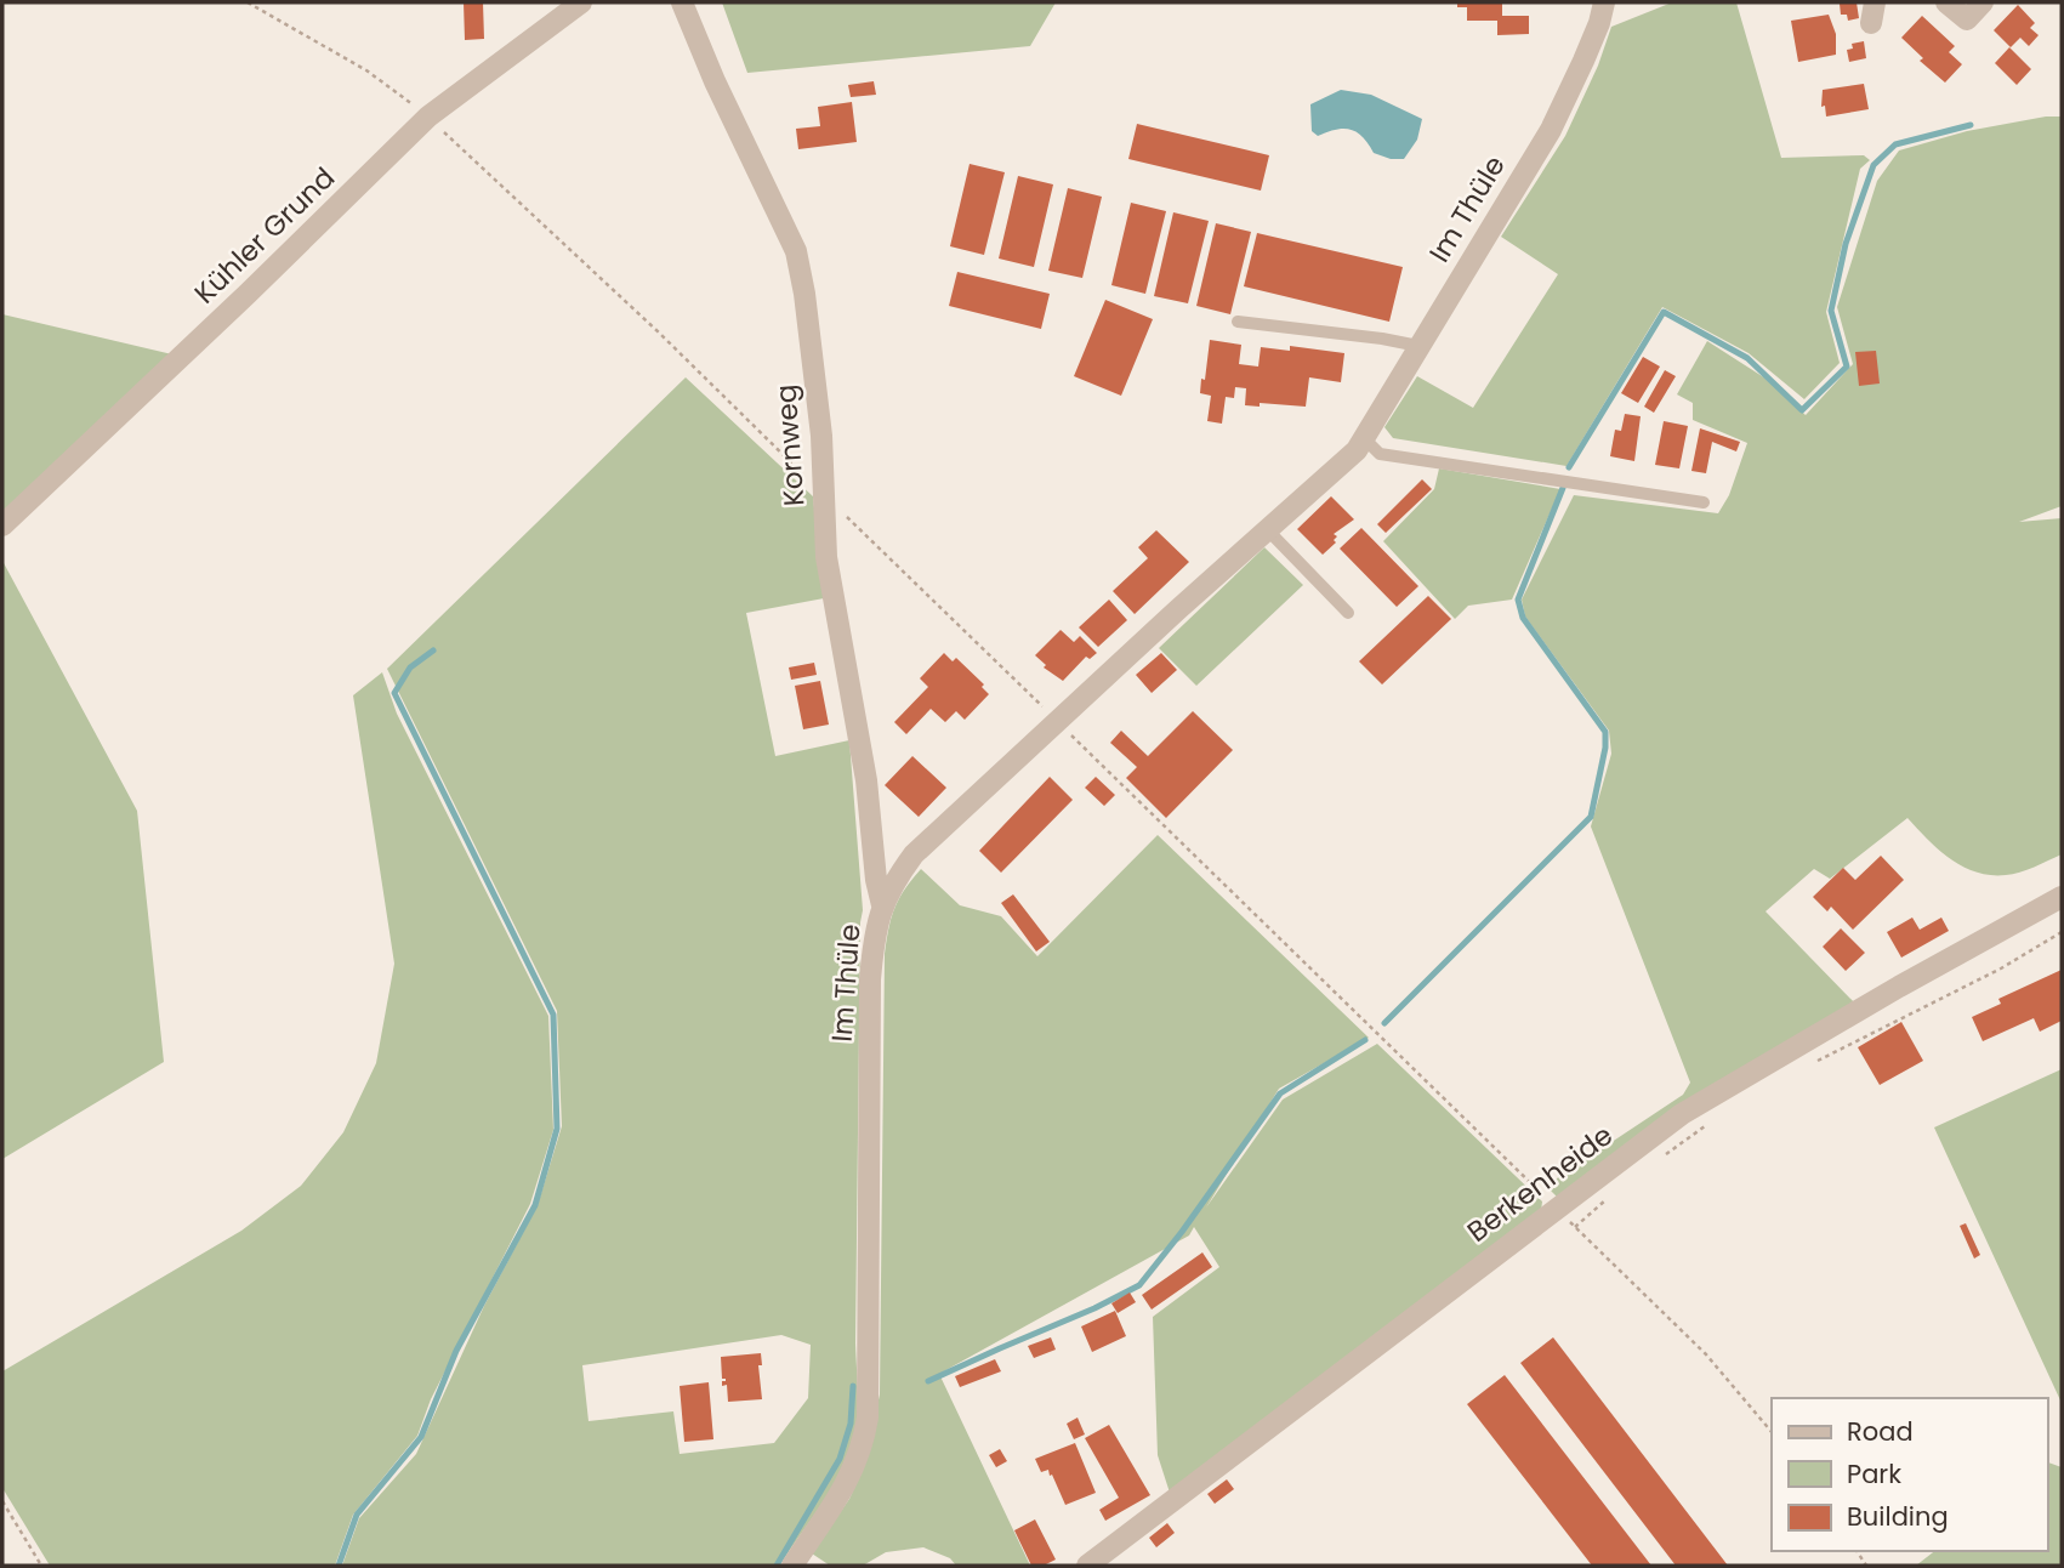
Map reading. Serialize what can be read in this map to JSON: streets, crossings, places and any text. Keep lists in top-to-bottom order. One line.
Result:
{"streets":{"street":["Im Thüle","Kühler Grund","Kornweg","Berkenheide"]},"crossings":[["Im Thüle","Kornweg"]],"legend":["Road","Park","Building"]}
